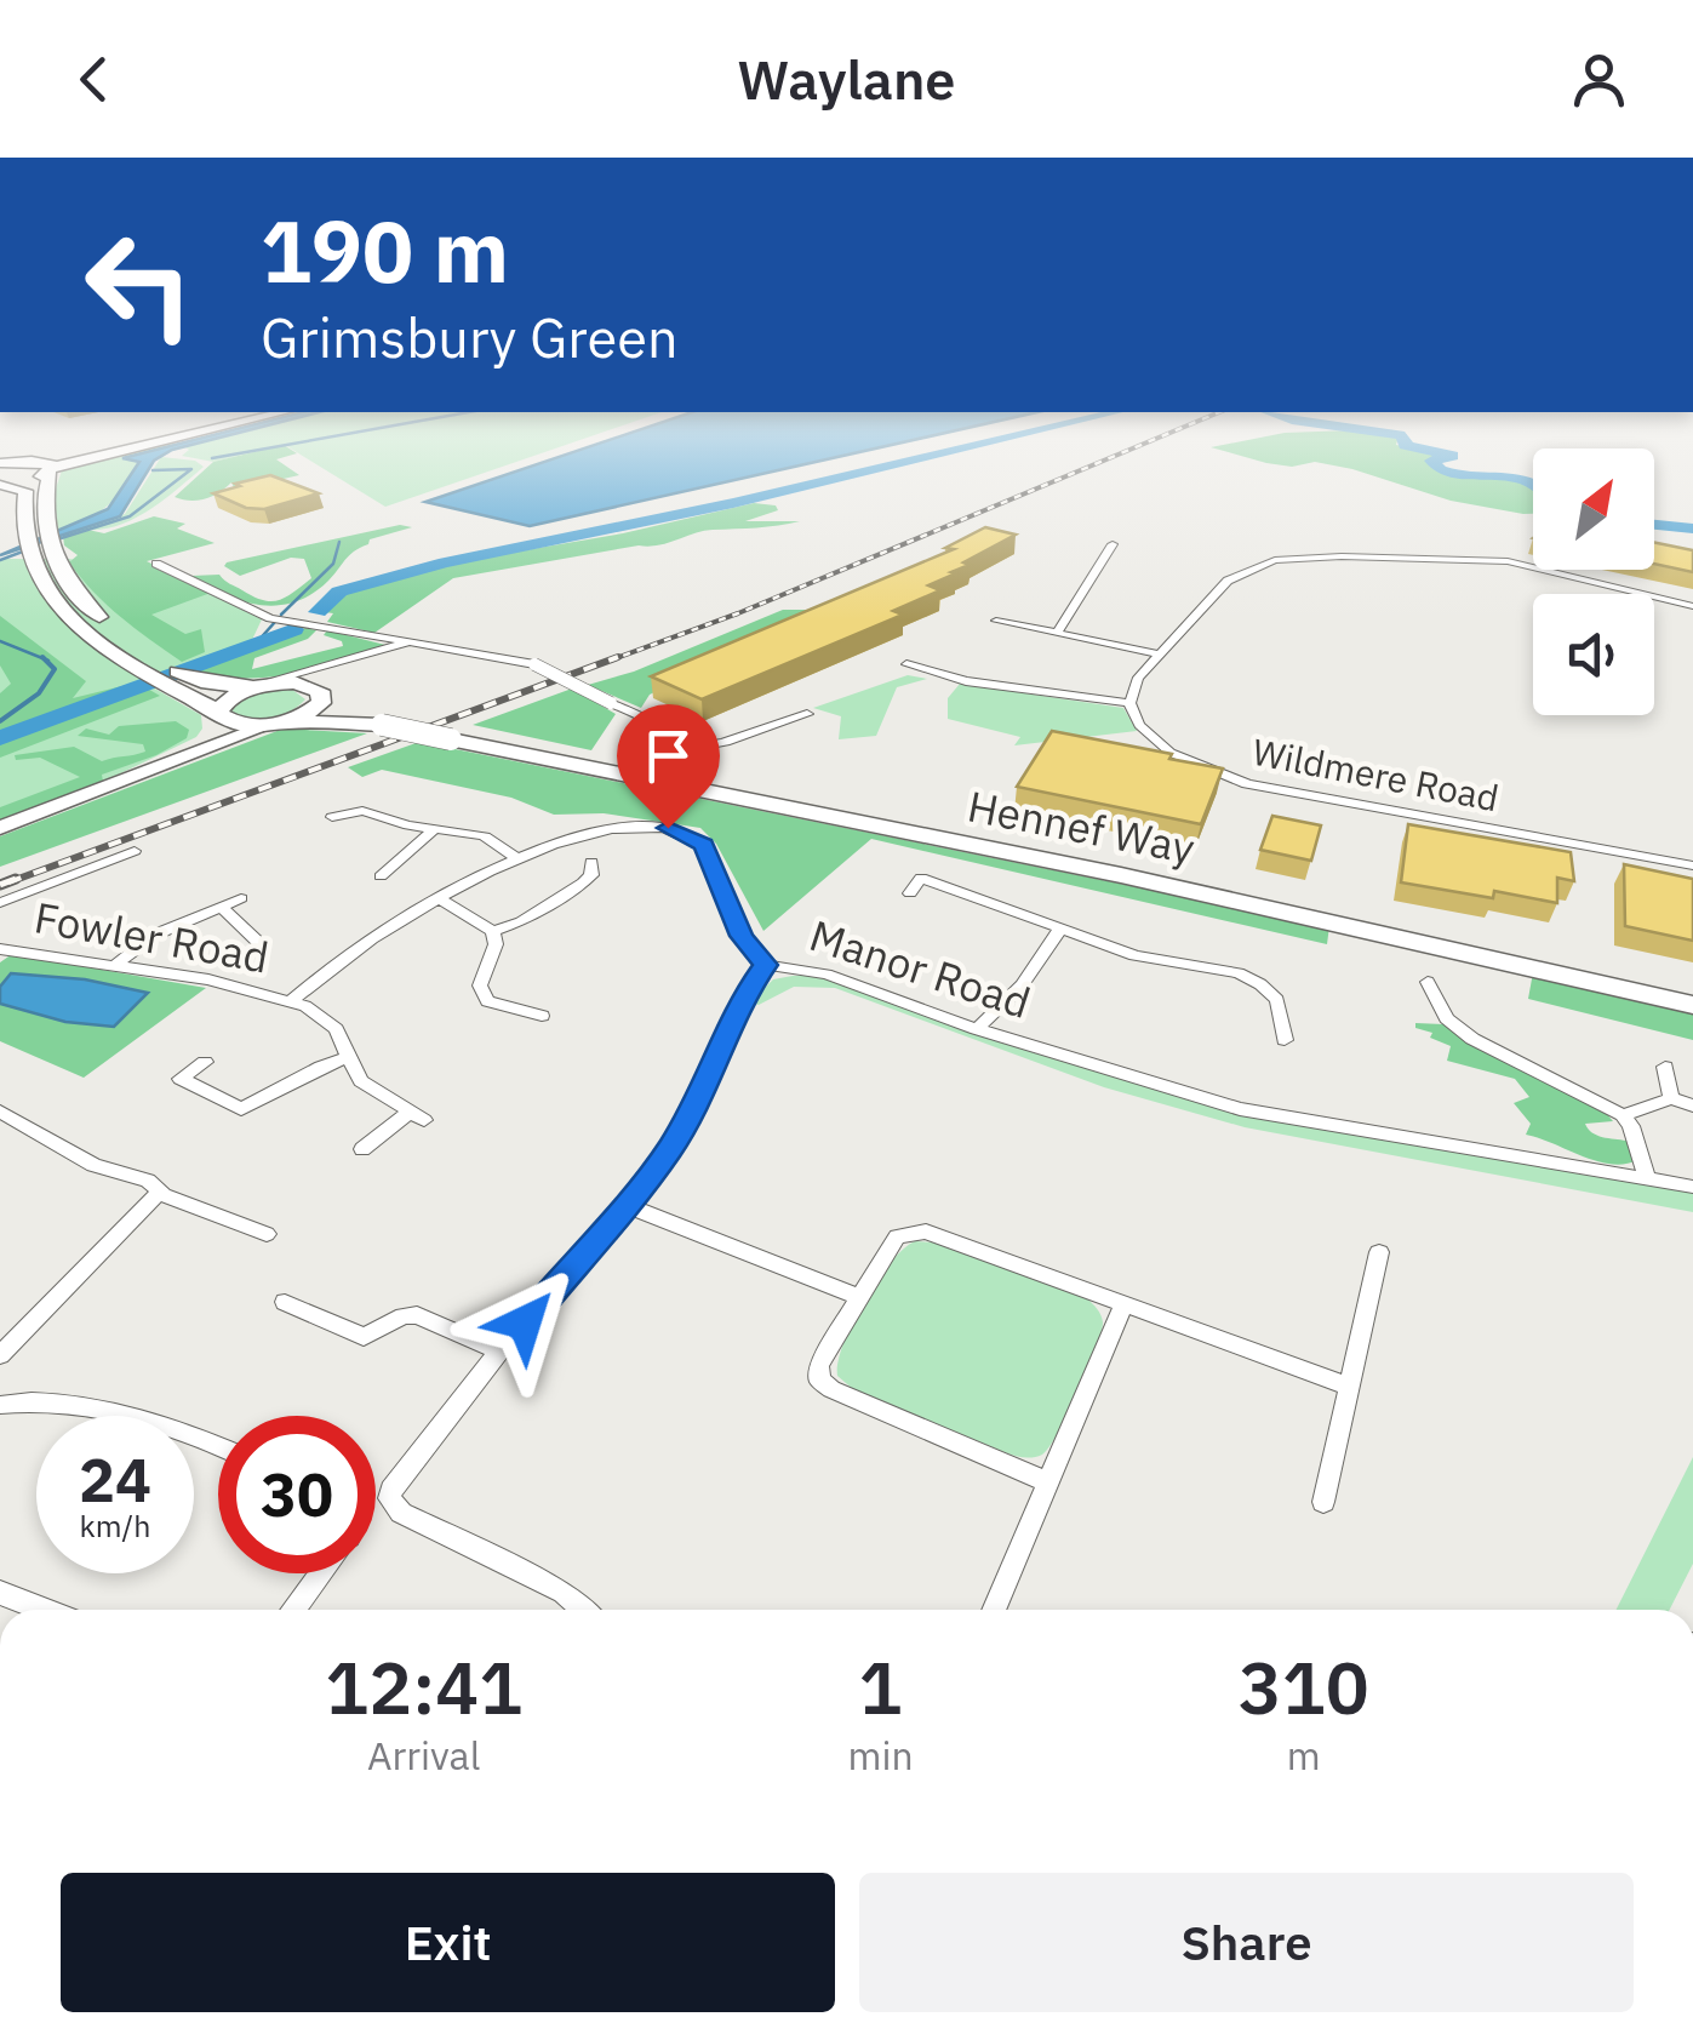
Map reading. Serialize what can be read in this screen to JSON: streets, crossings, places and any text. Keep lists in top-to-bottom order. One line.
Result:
{"streets":{"highway":["Hennef Way"],"street":["Wildmere Road","Fowler Road","Manor Road"]},"north":"top right","page":{"header":"Waylane","turn":["190 m","Grimsbury Green"],"speed":"24 km/h","limit":"30","eta":["12:41","Arrival","1","min","310","m"],"buttons":["Exit","Share"]}}
